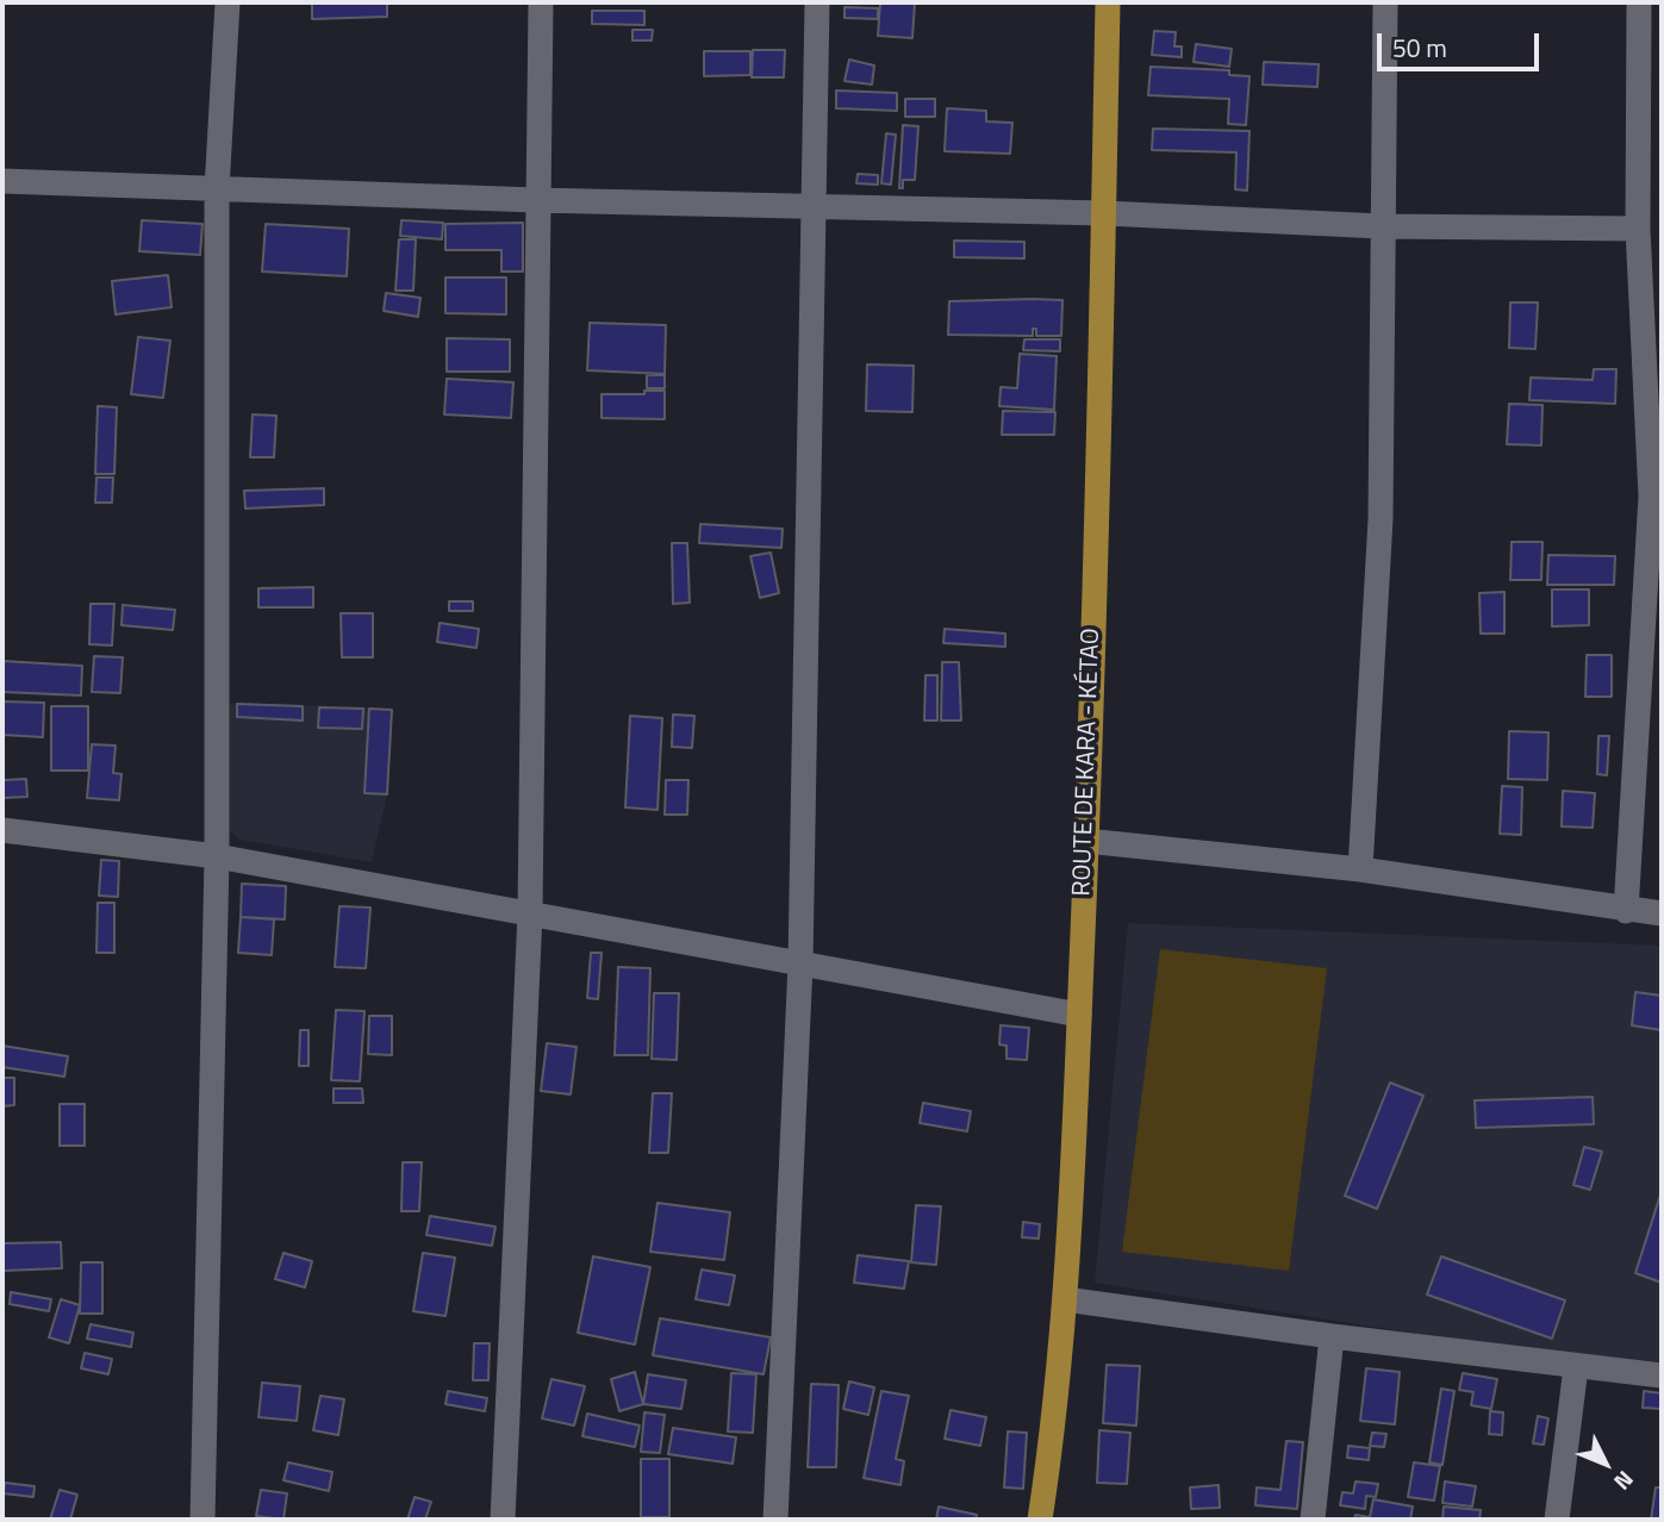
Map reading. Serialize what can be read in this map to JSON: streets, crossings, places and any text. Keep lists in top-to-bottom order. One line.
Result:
{"streets":{"main road":["ROUTE DE KARA - KÉTAO"]},"scale_bar":"50 m","north":"bottom right"}
